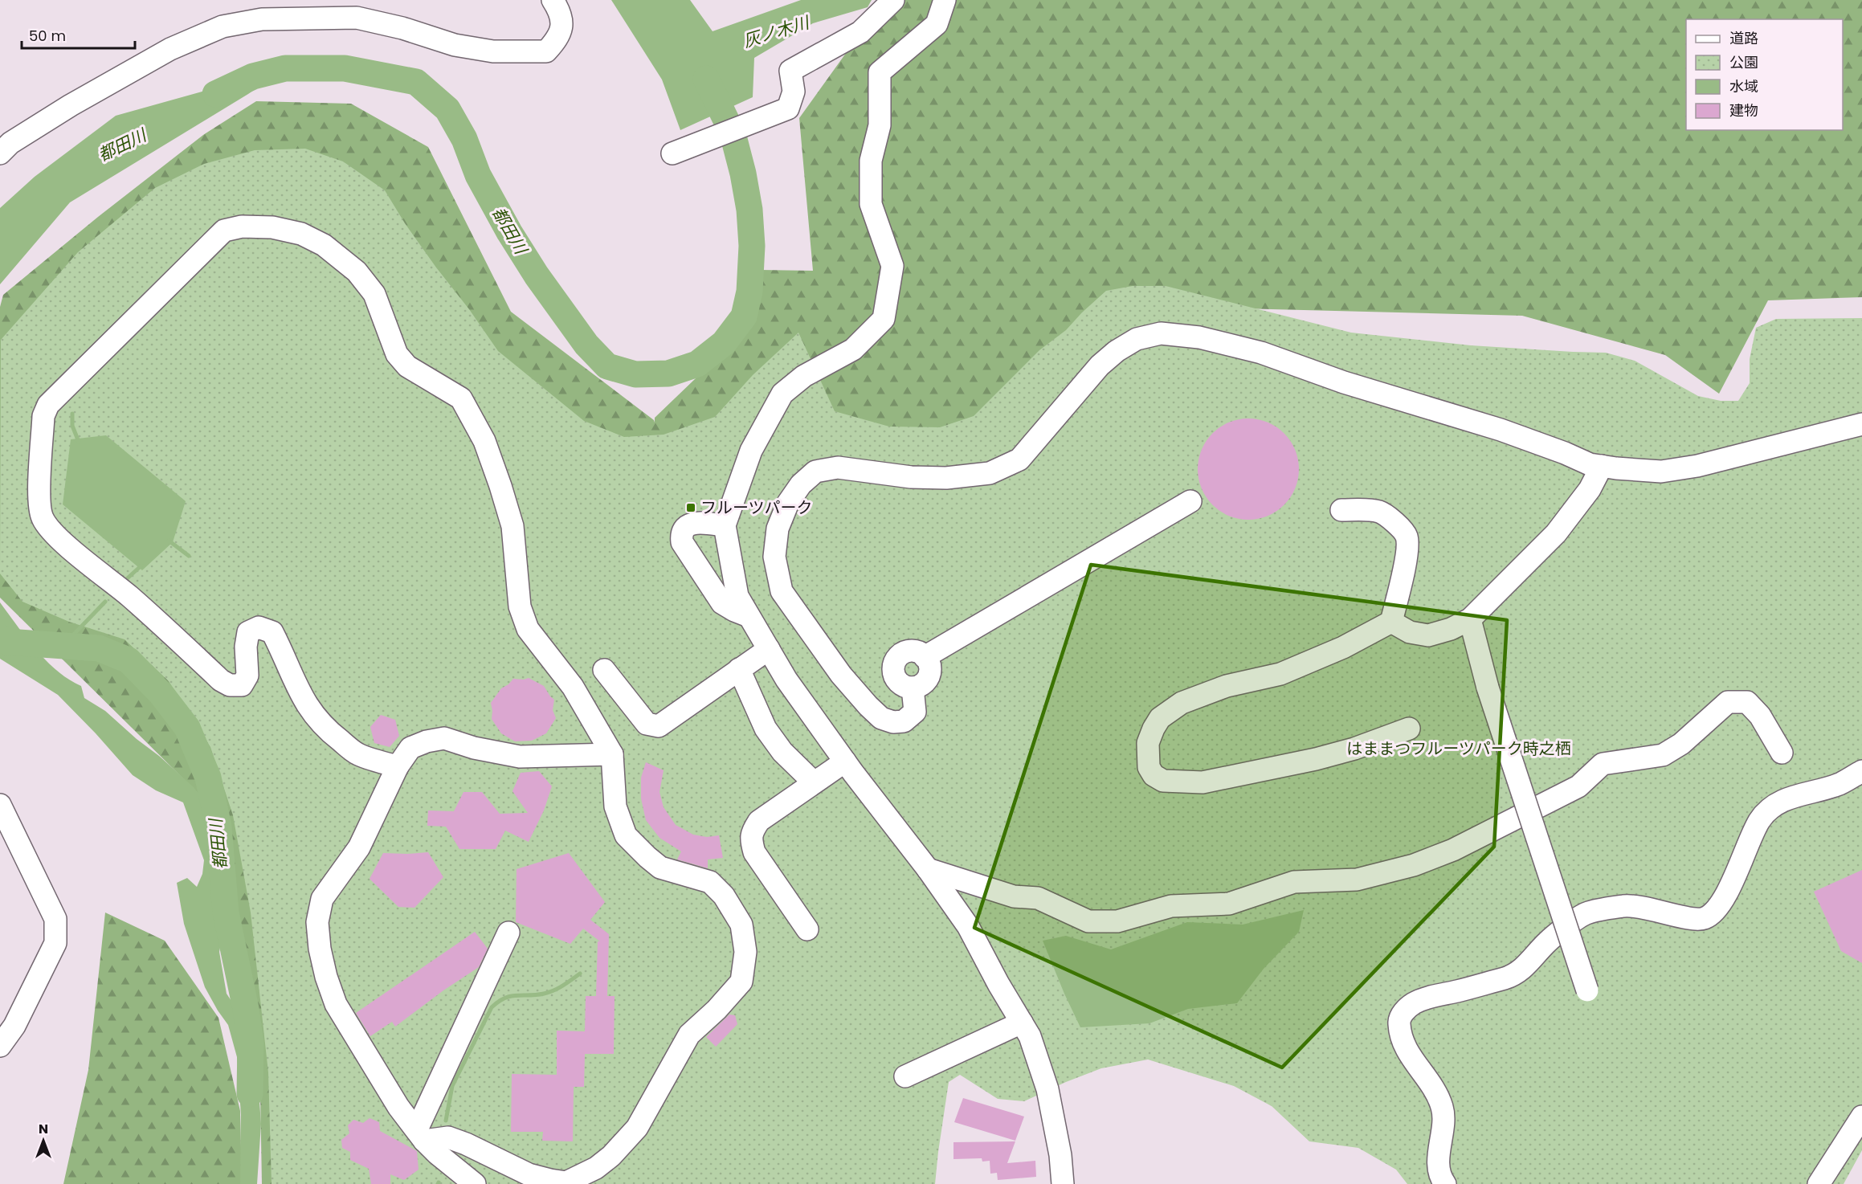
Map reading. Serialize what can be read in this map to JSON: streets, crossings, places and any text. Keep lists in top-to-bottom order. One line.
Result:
{"water":["灰ノ木川","都田川"],"parks":["はままつフルーツパーク時之栖"],"places":{"transit":["フルーツパーク"]},"legend":["道路","公園","水域","建物"],"scale_bar":"50 m","north":"top"}
